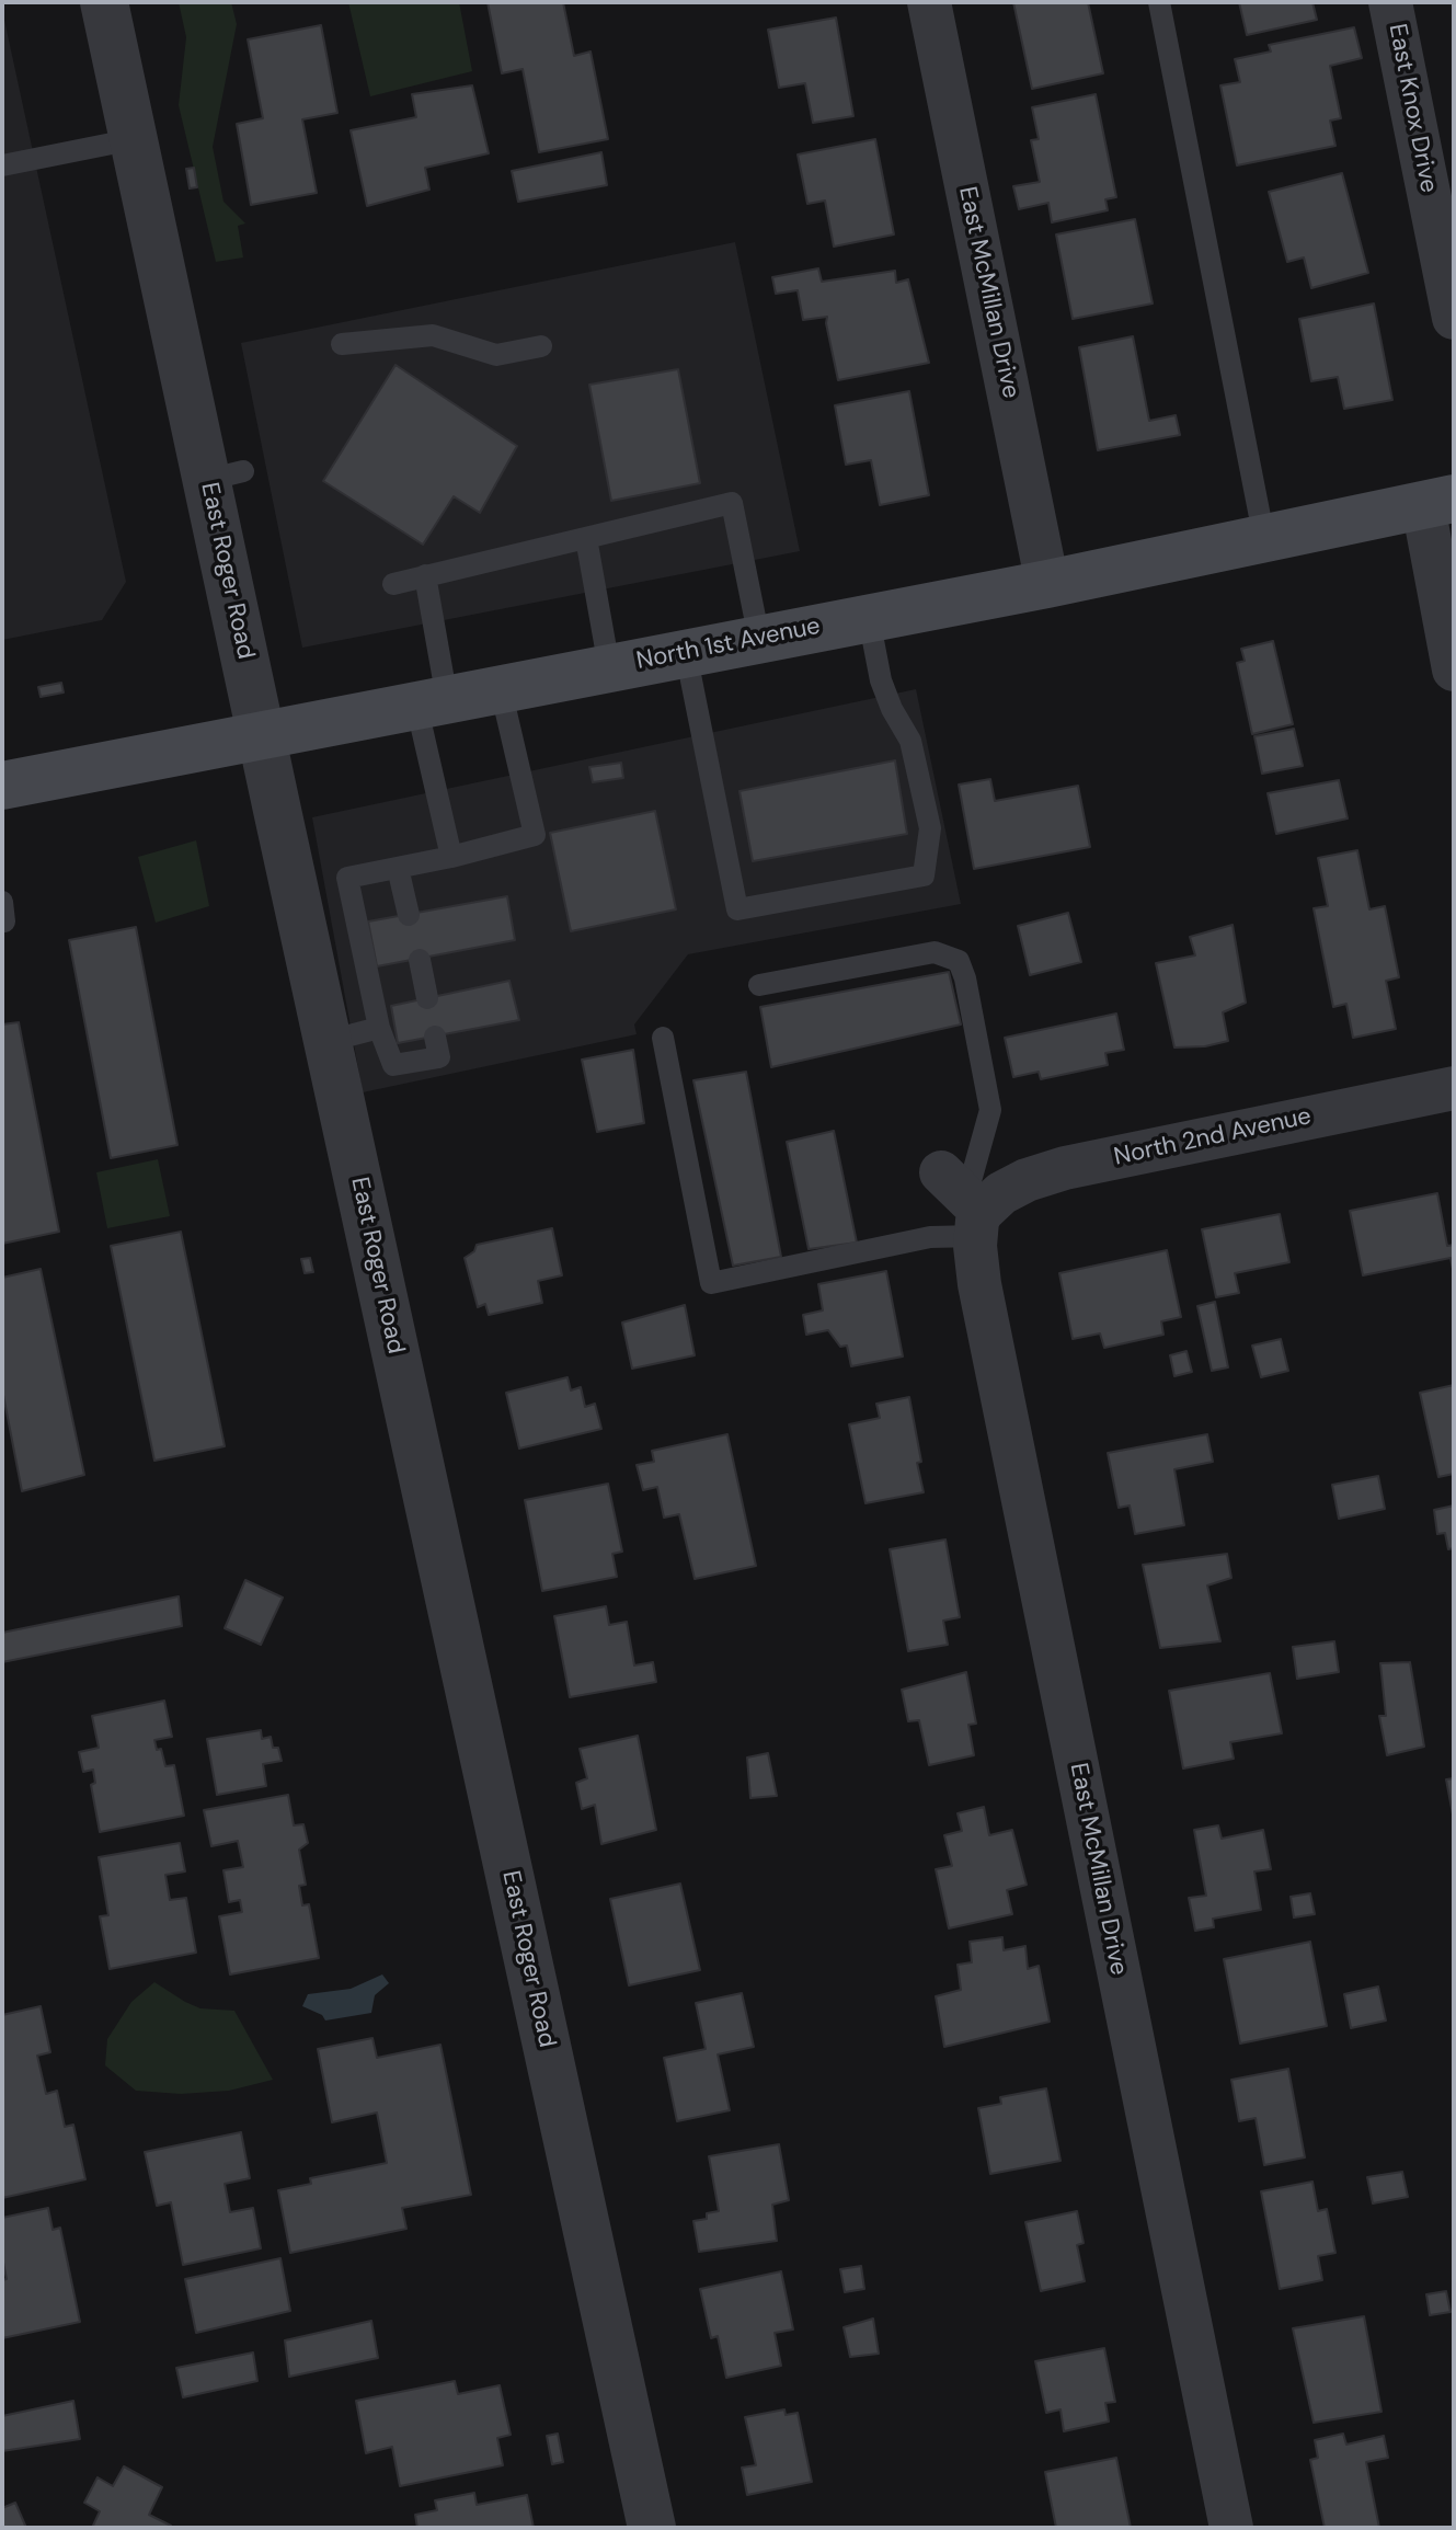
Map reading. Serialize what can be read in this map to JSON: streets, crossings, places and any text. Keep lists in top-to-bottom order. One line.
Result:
{"streets":{"main road":["North 1st Avenue"],"street":["East Knox Drive","East McMillan Drive","East Roger Road","North 2nd Avenue"]},"crossings":[["East McMillan Drive","North 1st Avenue"],["East McMillan Drive","North 2nd Avenue"],["East Roger Road","North 1st Avenue"]]}
